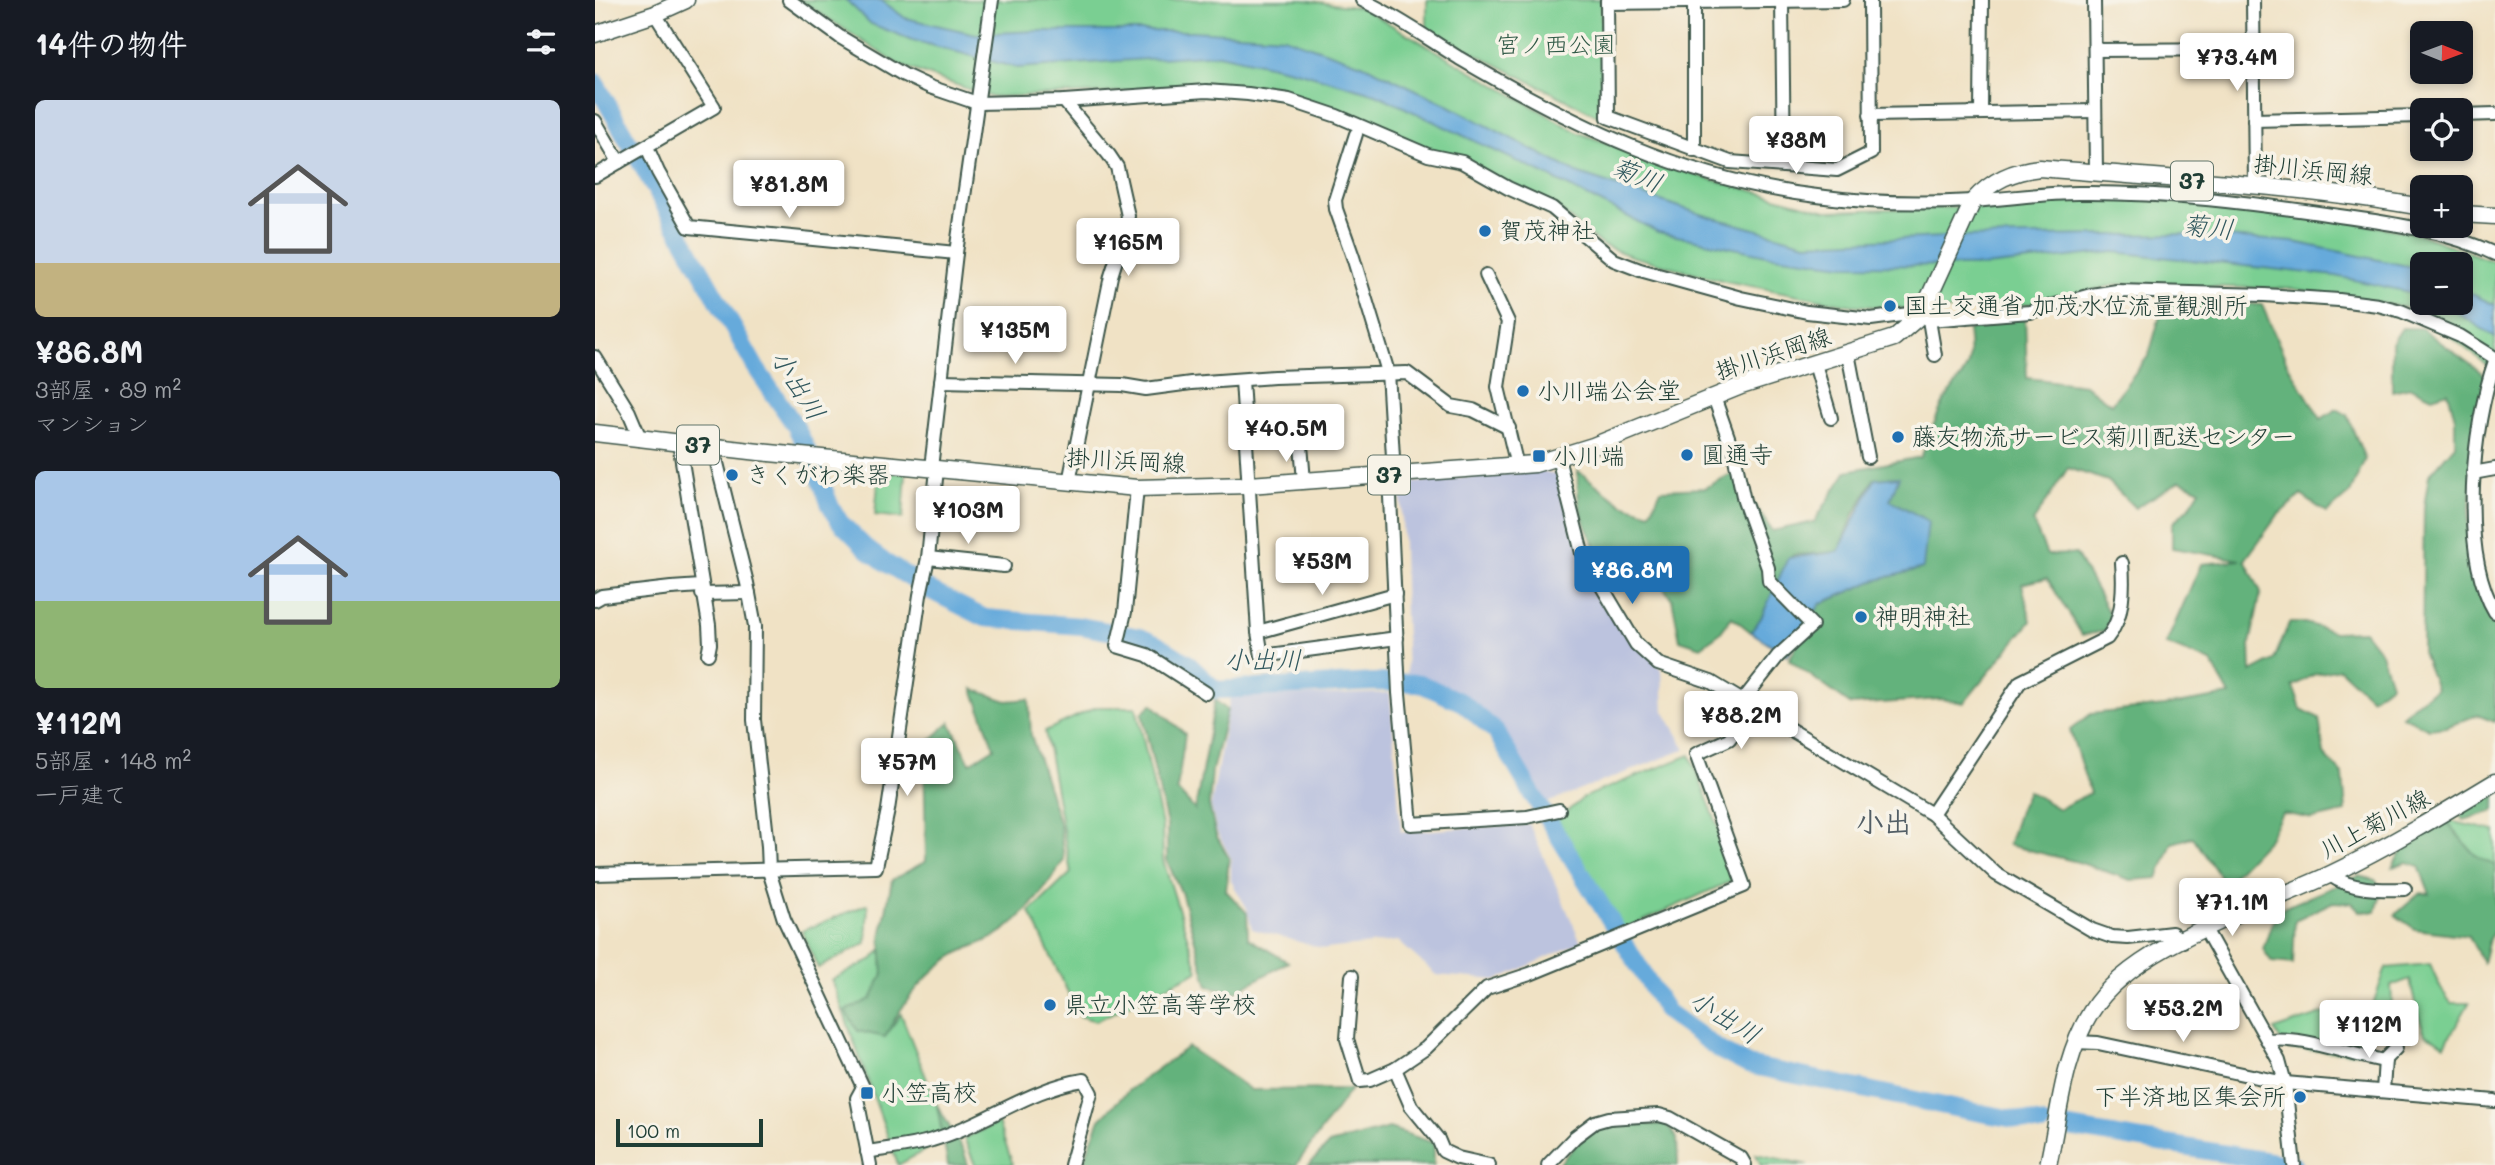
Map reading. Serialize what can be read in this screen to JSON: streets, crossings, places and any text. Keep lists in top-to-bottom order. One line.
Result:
{"streets":{"main road":["掛川浜岡線","37","川上菊川線"]},"districts":["小出"],"water":["菊川","小出川"],"parks":["宮ノ西公園"],"places":{"other":["賀茂神社","国土交通省 加茂水位流量観測所","小川端公会堂","藤友物流サービス菊川配送センター","圓通寺","きくがわ楽器","神明神社","県立小笠高等学校","下半済地区集会所"],"transit":["小川端","小笠高校"]},"scale_bar":"100 m","north":"right","page":{"heading":"14件の物件","map_buttons":["+","−"],"price":["¥73.4M","¥38M","¥81.8M","¥165M","¥135M","¥40.5M","¥103M","¥53M","¥86.8M","¥88.2M","¥57M","¥71.1M","¥53.2M","¥112M"],"list":[{"name":"¥86.8M","note":"3部屋 · 89 m² · マンション"},{"name":"¥112M","note":"5部屋 · 148 m² · 一戸建て"}],"scale":"100 m"}}
